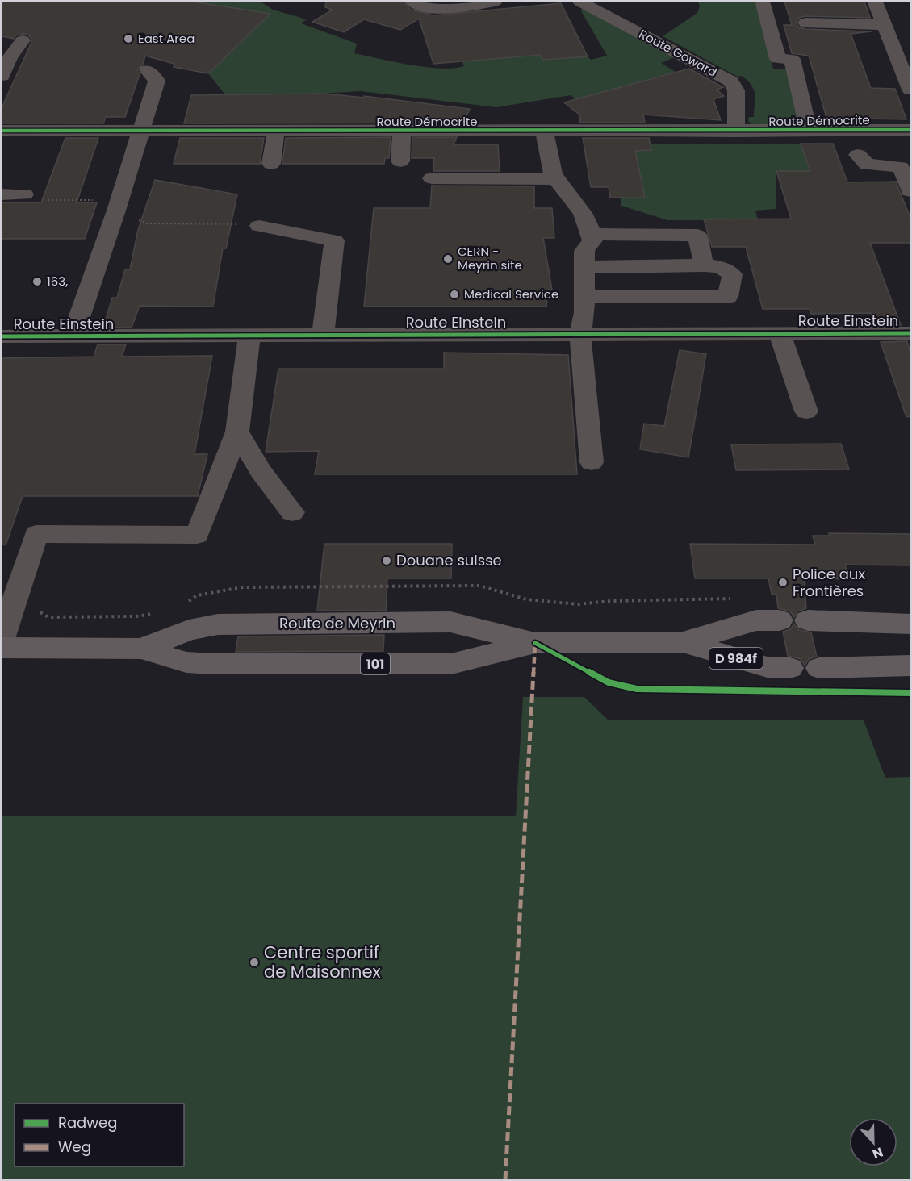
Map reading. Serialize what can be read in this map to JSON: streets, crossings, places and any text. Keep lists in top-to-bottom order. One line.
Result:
{"streets":{"main road":["Route de Meyrin","D 984f","101"],"street":["Route Goward","Route Démocrite","Route Einstein"]},"crossings":[["Route Goward","Route Démocrite"]],"places":["East Area","CERN - Meyrin site","163,","Medical Service","Douane suisse","Police aux Frontières","Centre sportif de Maisonnex"],"legend":["Radweg","Weg"],"north":"bottom"}
